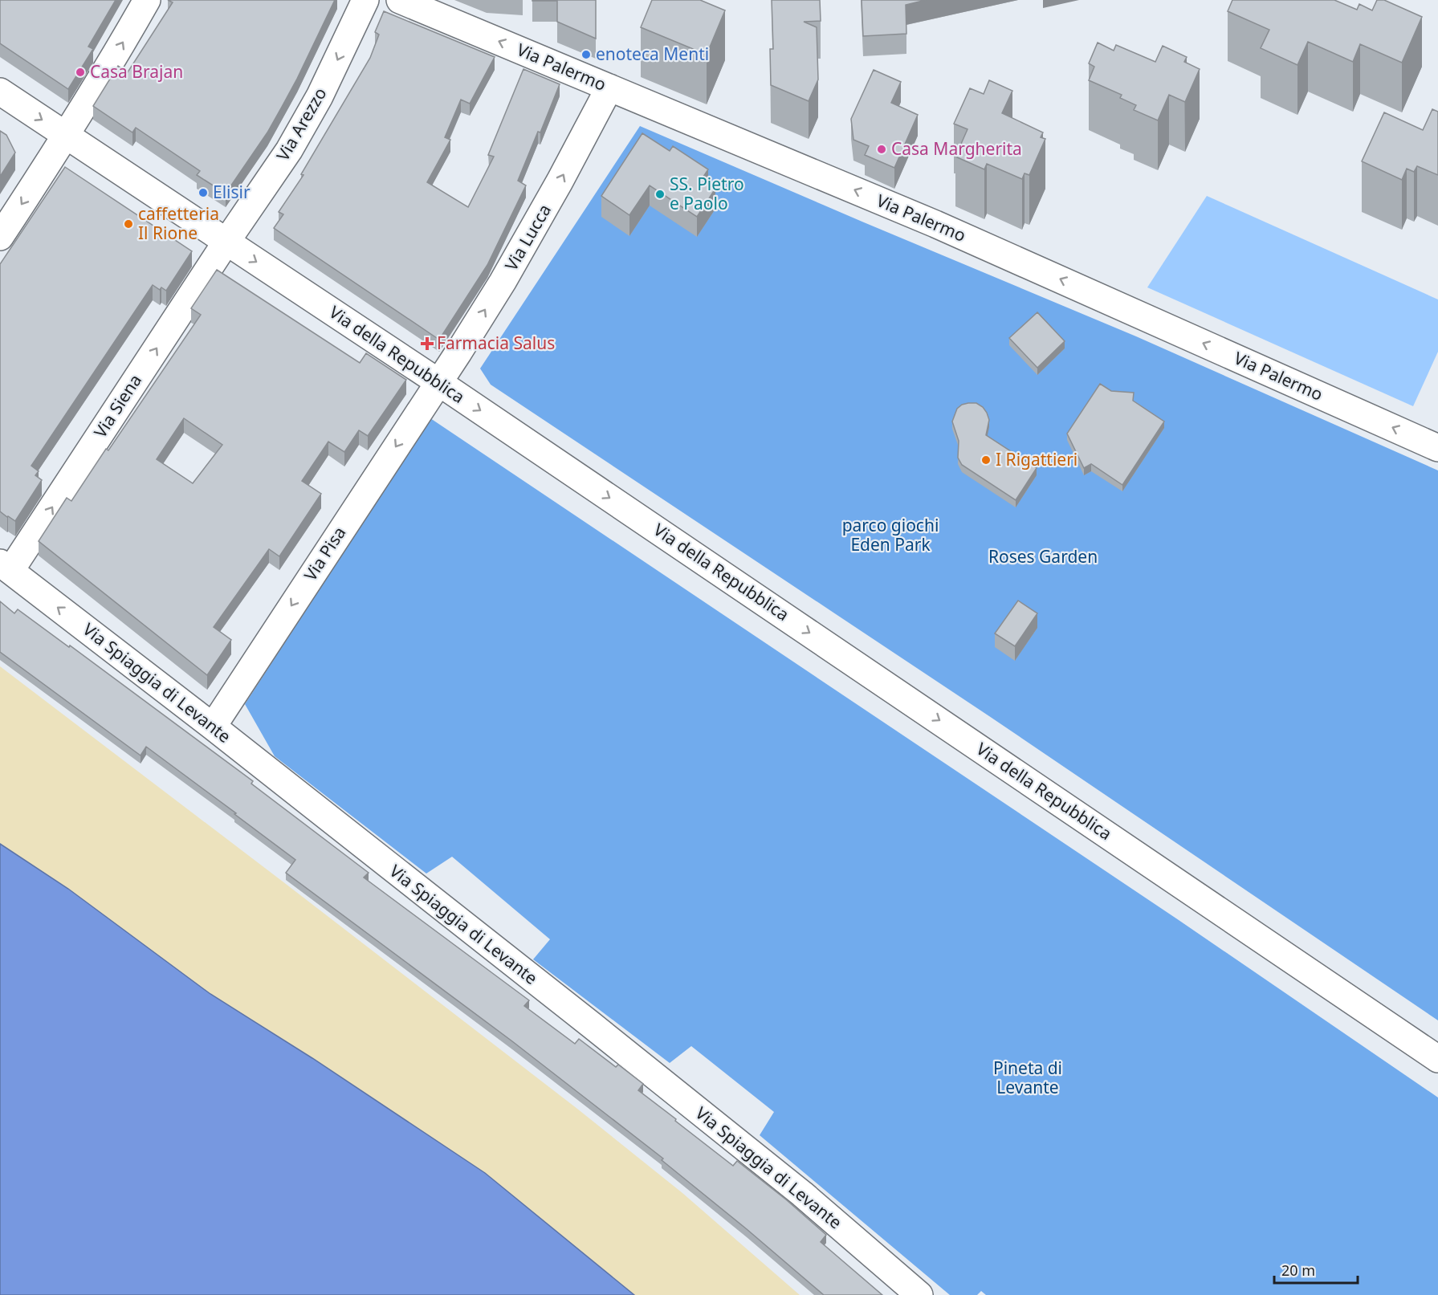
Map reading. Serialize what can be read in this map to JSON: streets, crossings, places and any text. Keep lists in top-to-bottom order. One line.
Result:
{"streets":{"street":["Via Palermo","Via Arezzo","Via Lucca","Via della Repubblica","Via Siena","Via Pisa","Via Spiaggia di Levante"]},"crossings":[["Via Palermo","Via Lucca"],["Via Arezzo","Via della Repubblica"],["Via Arezzo","Via Siena"],["Via Lucca","Via della Repubblica"],["Via Lucca","Via Pisa"],["Via della Repubblica","Via Siena"],["Via della Repubblica","Via Pisa"],["Via Siena","Via Spiaggia di Levante"],["Via Pisa","Via Spiaggia di Levante"]],"one_way":["Via Palermo","Via Lucca","Via della Repubblica","Via Pisa"],"parks":["parco giochi Eden Park","Roses Garden","Pineta di Levante"],"places":{"other":["enoteca Menti","Casa Brajan","Casa Margherita","Elisir","SS. Pietro e Paolo","caffetteria Il Rione","I Rigattieri"],"health":["Farmacia Salus"]},"scale_bar":"20 m"}
